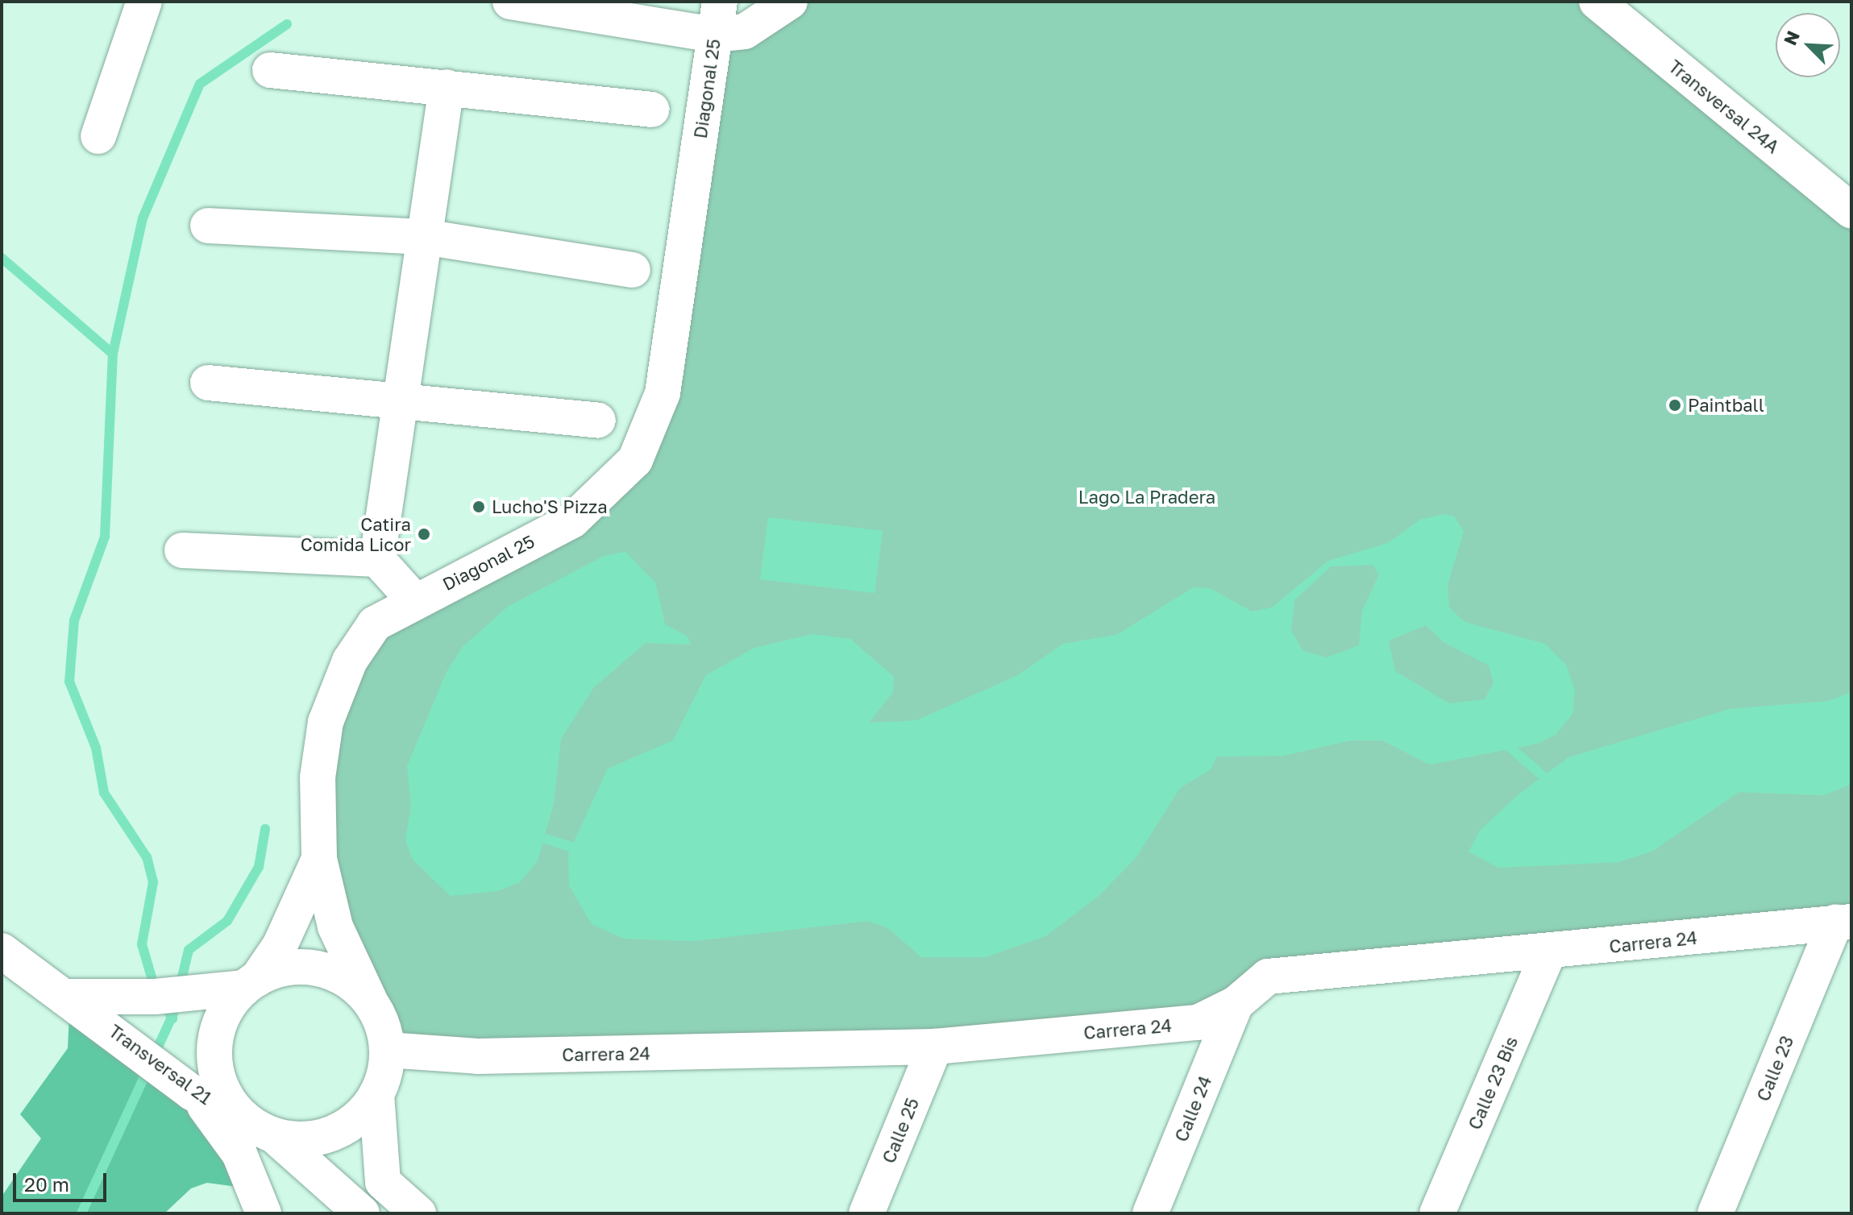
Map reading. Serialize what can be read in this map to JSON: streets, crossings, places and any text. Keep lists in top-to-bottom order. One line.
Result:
{"streets":{"street":["Diagonal 25","Transversal 24A","Carrera 24","Transversal 21","Calle 23","Calle 23 Bis","Calle 24","Calle 25"]},"crossings":[["Diagonal 25","Carrera 24"],["Diagonal 25","Transversal 21"],["Carrera 24","Transversal 21"],["Carrera 24","Calle 23"],["Carrera 24","Calle 23 Bis"],["Carrera 24","Calle 24"],["Carrera 24","Calle 25"]],"parks":["Lago La Pradera"],"places":["Paintball","Lucho'S Pizza","Catira Comida Licor"],"scale_bar":"20 m","north":"top left"}
